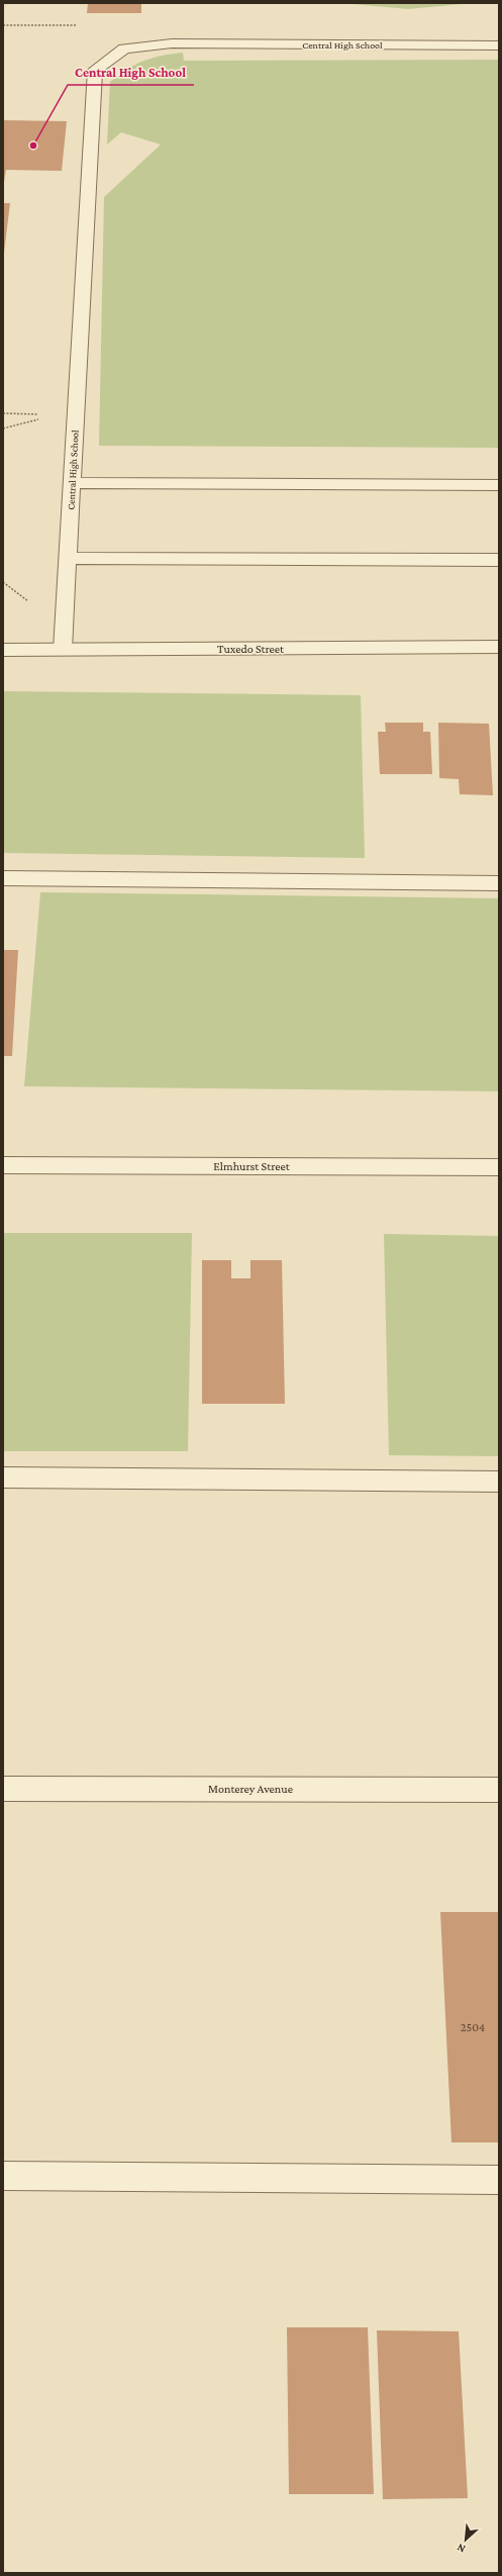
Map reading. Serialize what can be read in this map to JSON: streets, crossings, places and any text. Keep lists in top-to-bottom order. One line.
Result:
{"streets":{"street":["Central High School","Tuxedo Street","Elmhurst Street","Monterey Avenue"]},"crossings":[["Central High School","Tuxedo Street"]],"places":["Central High School"],"house_numbers":["2504"],"north":"bottom left"}
